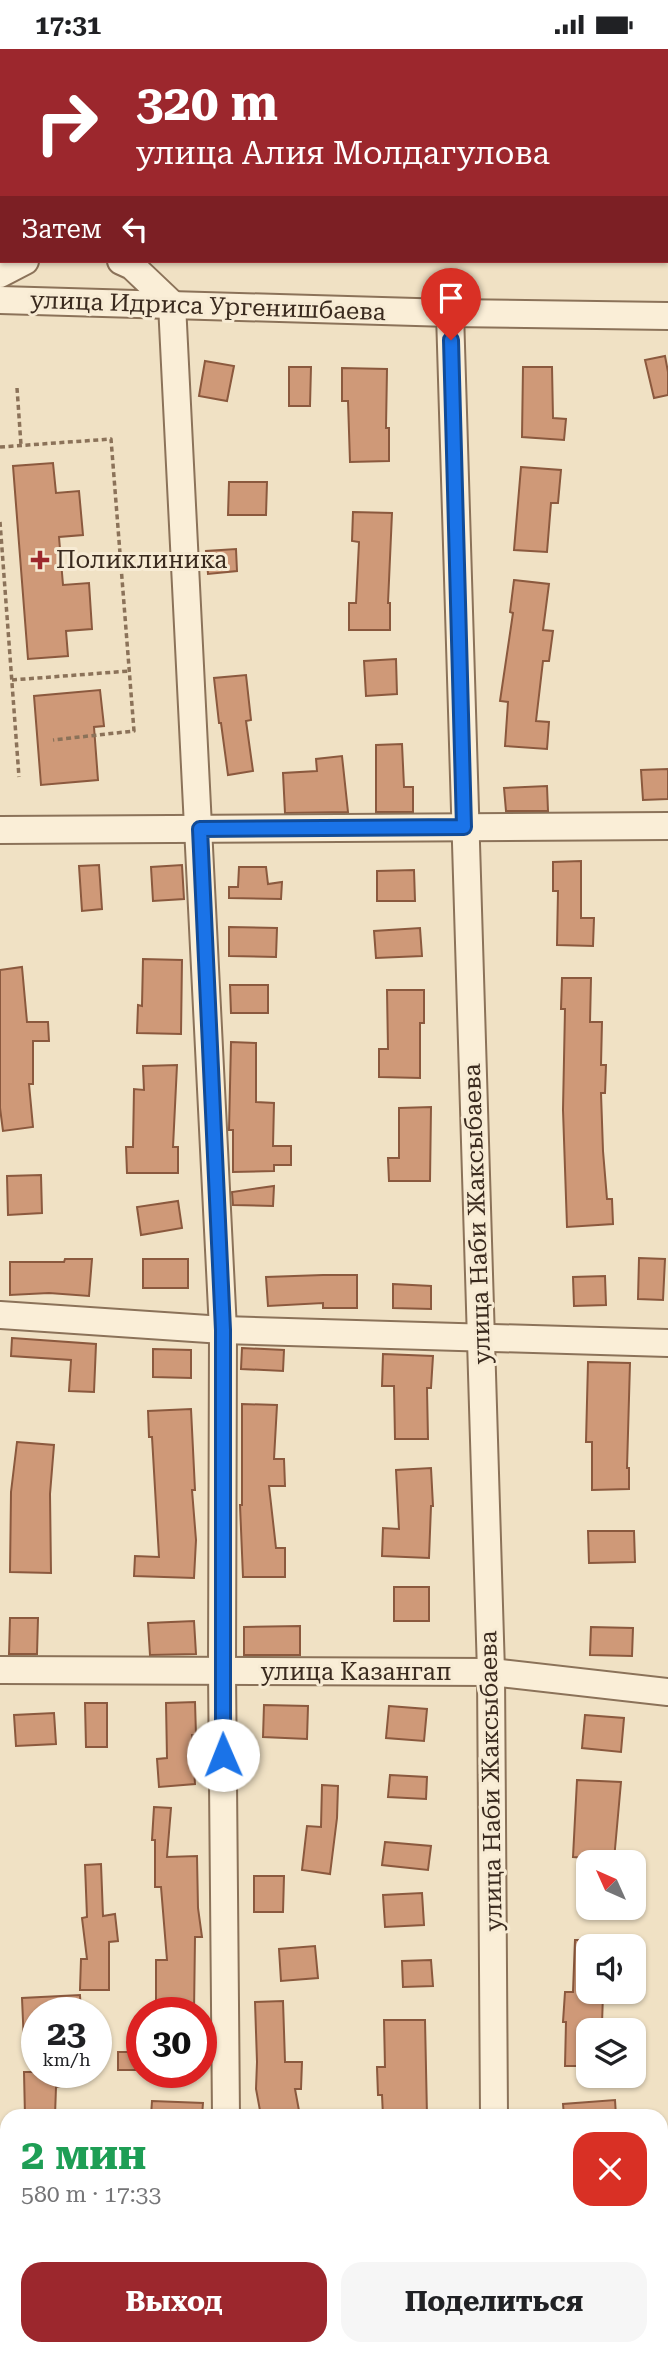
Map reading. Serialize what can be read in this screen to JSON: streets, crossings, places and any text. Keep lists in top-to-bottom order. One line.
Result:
{"streets":{"street":["улица Идриса Ургенишбаева","улица Наби Жаксыбаева","улица Казангап"]},"crossings":[["улица Идриса Ургенишбаева","улица Наби Жаксыбаева"],["улица Наби Жаксыбаева","улица Казангап"]],"places":{"health":["Поликлиника"]},"north":"top left","page":{"status":"17:31","turn":["320 m","улица Алия Молдагулова"],"then":"Затем","speed":"23 km/h","limit":"30","heading":["2 мин","580 m · 17:33"],"buttons":["Выход","Поделиться"]}}
